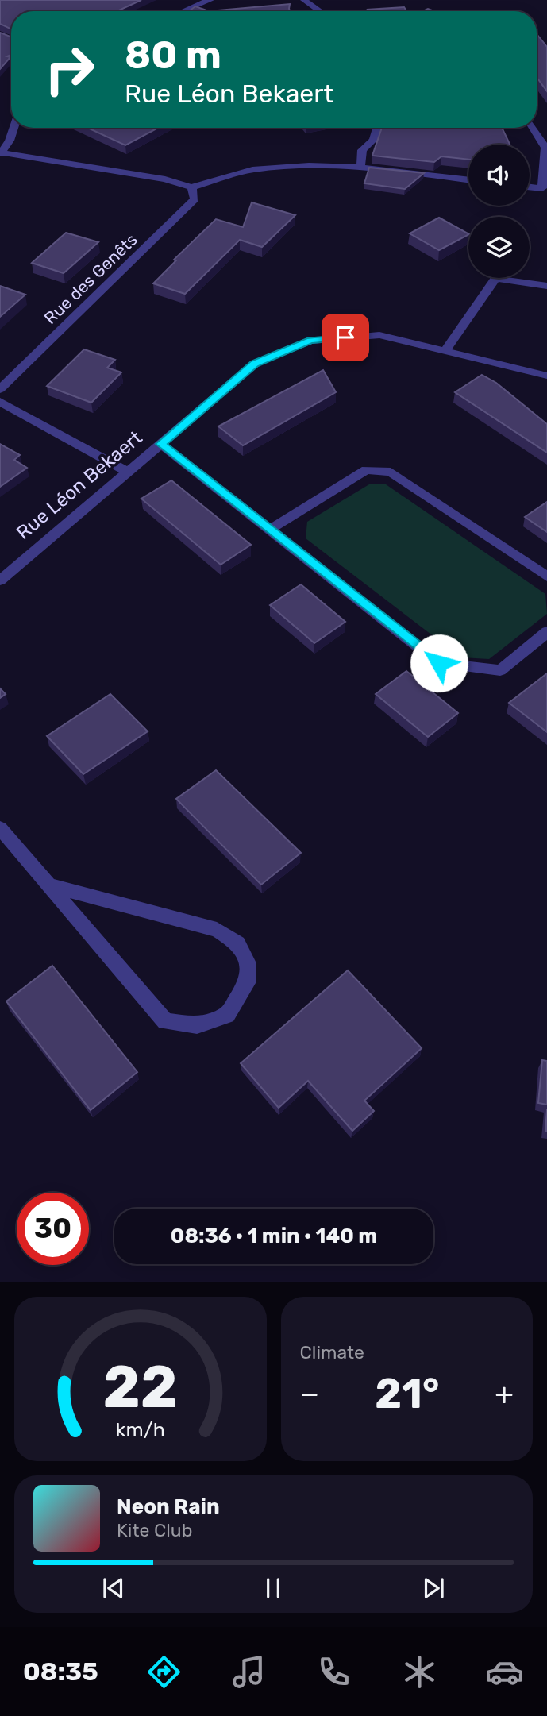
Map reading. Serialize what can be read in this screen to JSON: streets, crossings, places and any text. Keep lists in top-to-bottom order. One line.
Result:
{"streets":{"street":["Rue des Genêts","Rue Léon Bekaert"]},"page":{"turn":["80 m","Rue Léon Bekaert"],"limit":"30","trip":"08:36 · 1 min · 140 m","tile":"Climate","heat":["−","21°","+"],"song":["Neon Rain","Kite Club"],"tabs":"08:35","gauge":["22","km/h"]}}
